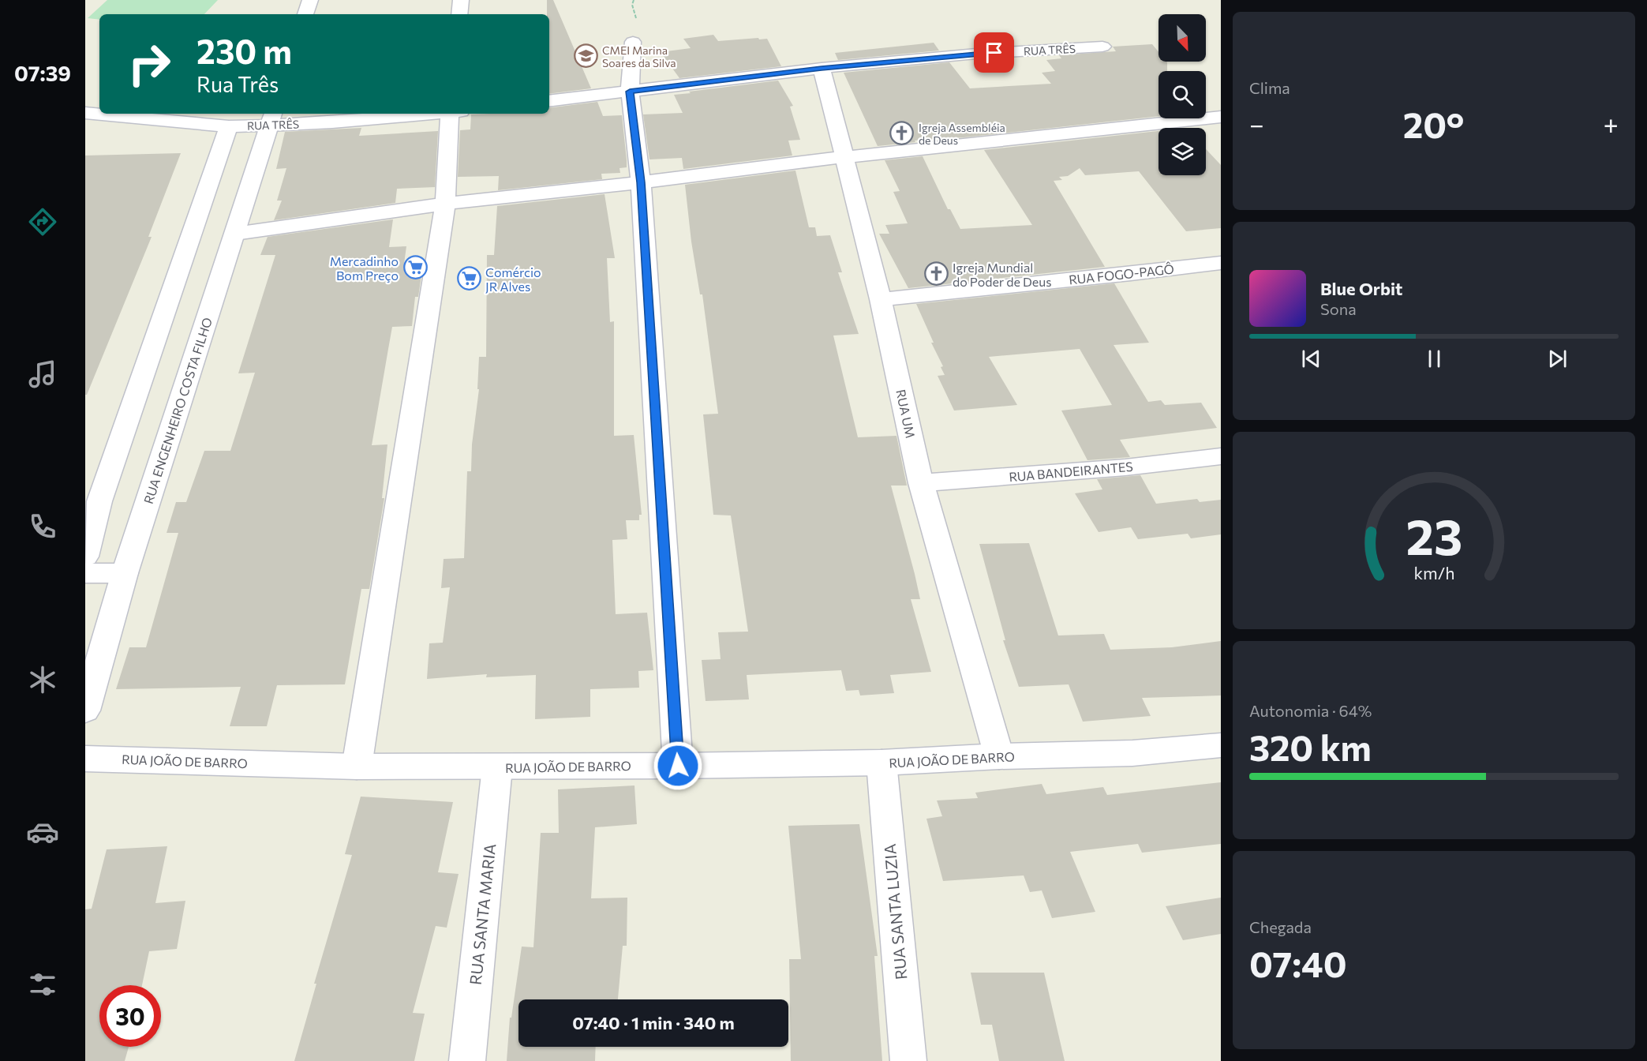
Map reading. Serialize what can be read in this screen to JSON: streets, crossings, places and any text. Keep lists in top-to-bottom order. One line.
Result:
{"streets":{"street":["RUA TRÊS","RUA FOGO-PAGÔ","RUA ENGENHEIRO COSTA FILHO","RUA UM","RUA BANDEIRANTES","RUA JOÃO DE BARRO","RUA SANTA LUZIA","RUA SANTA MARIA"]},"crossings":[["RUA TRÊS","RUA ENGENHEIRO COSTA FILHO"],["RUA TRÊS","RUA UM"],["RUA FOGO-PAGÔ","RUA UM"],["RUA UM","RUA BANDEIRANTES"],["RUA UM","RUA JOÃO DE BARRO"],["RUA JOÃO DE BARRO","RUA SANTA LUZIA"],["RUA JOÃO DE BARRO","RUA SANTA MARIA"]],"places":{"school or university":["CMEI Marina Soares da Silva"],"church":["Igreja Assembléia de Deus","Igreja Mundial do Poder de Deus"],"supermarket":["Mercadinho Bom Preço","Comércio JR Alves"]},"north":"bottom right","page":{"tabs":"07:39","tile":["Clima",["Autonomia · 64%","320 km"],["Chegada","07:40"]],"turn":["230 m","Rua Três"],"heat":["−","20°","+"],"song":["Blue Orbit","Sona"],"limit":"30","trip":"07:40 · 1 min · 340 m","gauge":["23","km/h"]}}
